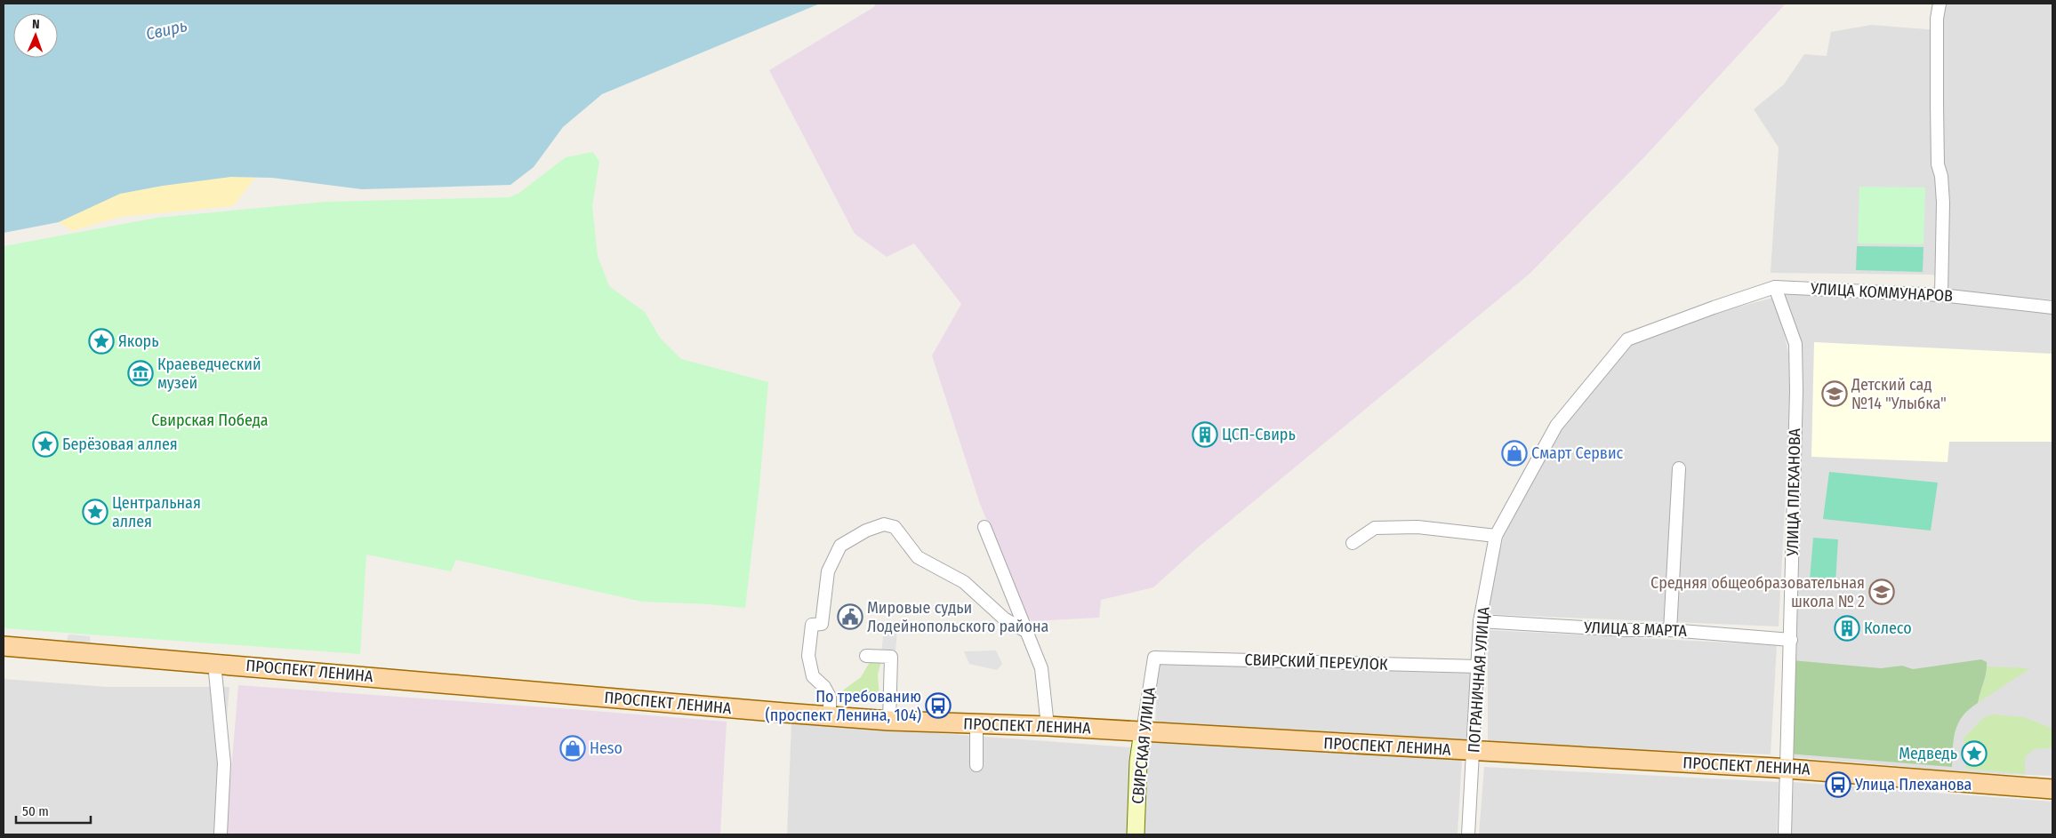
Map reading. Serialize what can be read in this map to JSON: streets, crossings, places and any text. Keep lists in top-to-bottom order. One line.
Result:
{"streets":{"main road":["ПРОСПЕКТ ЛЕНИНА"],"street":["УЛИЦА КОММУНАРОВ","УЛИЦА ПЛЕХАНОВА","УЛИЦА 8 МАРТА","СВИРСКИЙ ПЕРЕУЛОК","ПОГРАНИЧНАЯ УЛИЦА","СВИРСКАЯ УЛИЦА"]},"crossings":[["УЛИЦА КОММУНАРОВ","УЛИЦА ПЛЕХАНОВА"],["УЛИЦА КОММУНАРОВ","ПОГРАНИЧНАЯ УЛИЦА"],["УЛИЦА ПЛЕХАНОВА","УЛИЦА 8 МАРТА"],["УЛИЦА ПЛЕХАНОВА","ПРОСПЕКТ ЛЕНИНА"],["УЛИЦА 8 МАРТА","ПОГРАНИЧНАЯ УЛИЦА"],["СВИРСКИЙ ПЕРЕУЛОК","ПОГРАНИЧНАЯ УЛИЦА"],["СВИРСКИЙ ПЕРЕУЛОК","СВИРСКАЯ УЛИЦА"],["ПРОСПЕКТ ЛЕНИНА","ПОГРАНИЧНАЯ УЛИЦА"],["ПРОСПЕКТ ЛЕНИНА","СВИРСКАЯ УЛИЦА"]],"water":["Свирь"],"parks":["Свирская Победа"],"places":{"place":["Якорь","Берёзовая аллея","Центральная аллея","Медведь"],"museum":["Краеведческий музей"],"school or university":["Детский сад №14 \"Улыбка\"","Средняя общеобразовательная школа № 2"],"building":["ЦСП-Свирь","Колесо"],"shop":["Смарт Сервис","Heso"],"public building":["Мировые судьи Лодейнопольского района"],"bus stop":["По требованию (проспект Ленина, 104)","Улица Плеханова"]},"scale_bar":"50 m","north":"top"}
